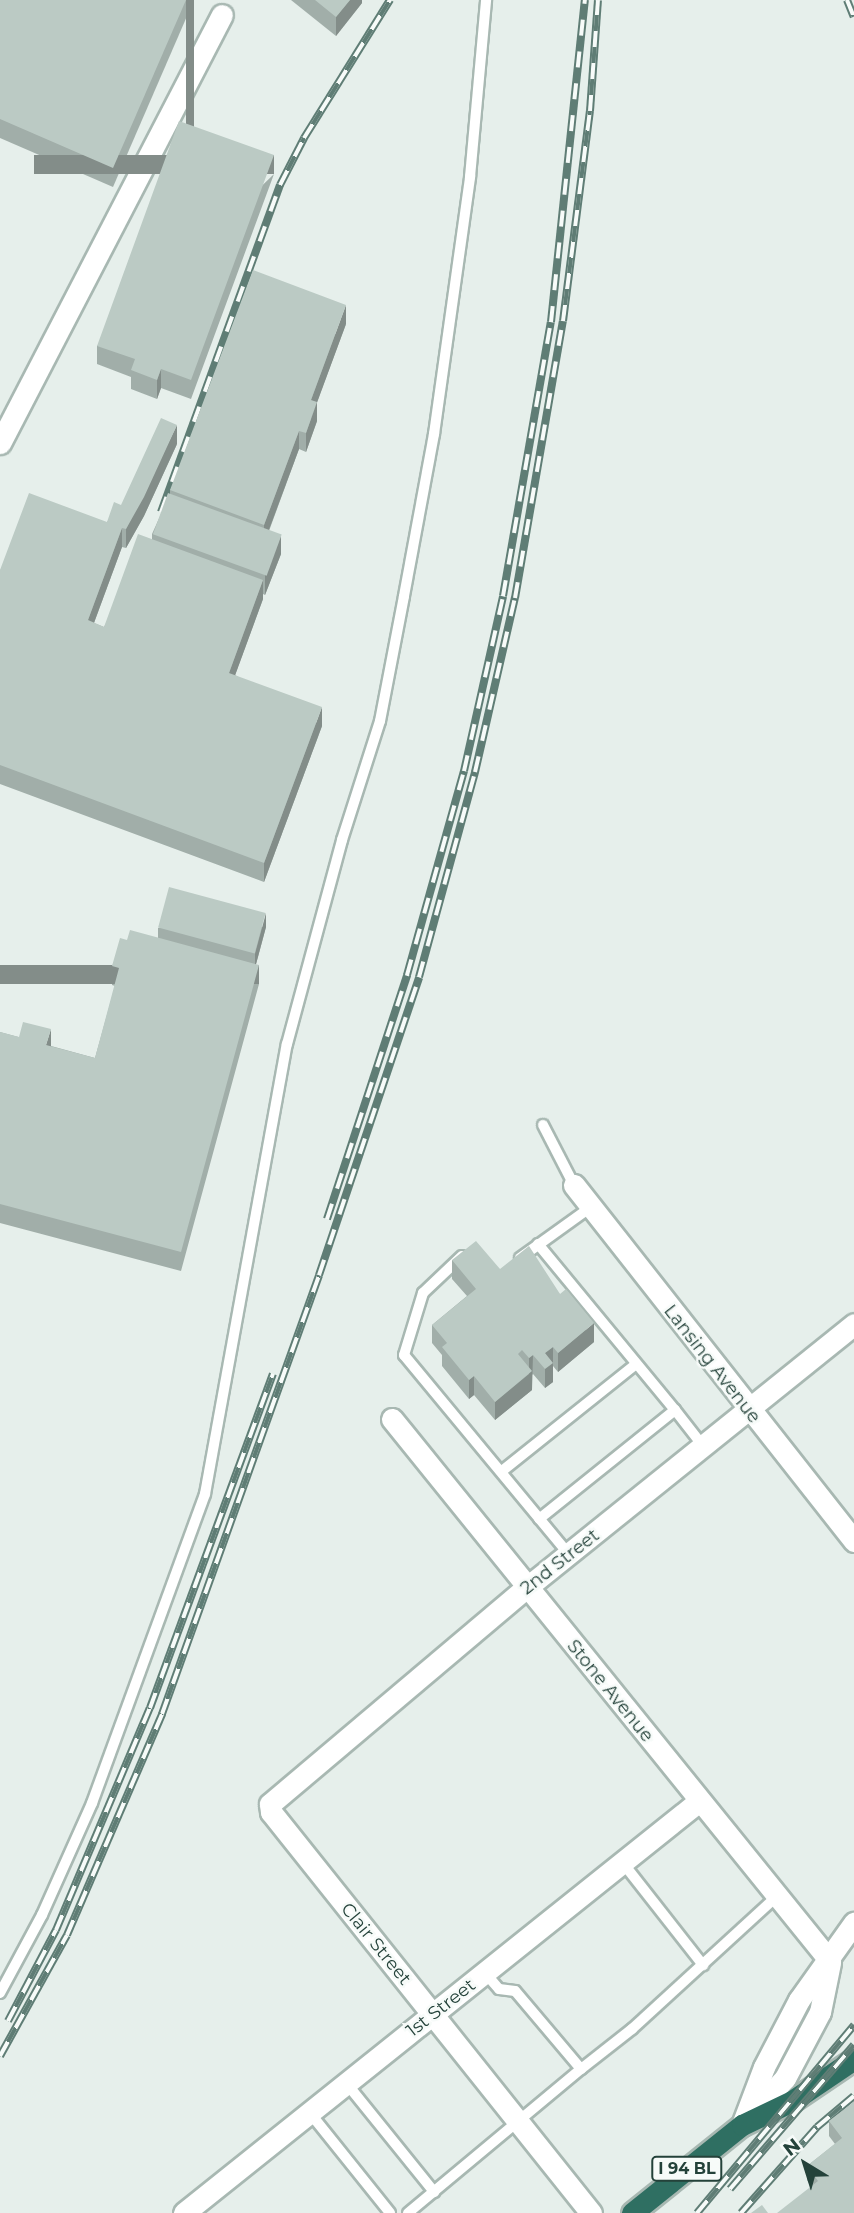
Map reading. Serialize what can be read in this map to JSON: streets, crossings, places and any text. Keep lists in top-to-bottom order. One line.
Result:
{"streets":{"highway":["I 94 BL"],"street":["Lansing Avenue","2nd Street","Stone Avenue","Clair Street","1st Street"]},"crossings":[["Lansing Avenue","2nd Street"],["2nd Street","Stone Avenue"],["2nd Street","Clair Street"],["Stone Avenue","1st Street"],["Clair Street","1st Street"]],"north":"top left"}
